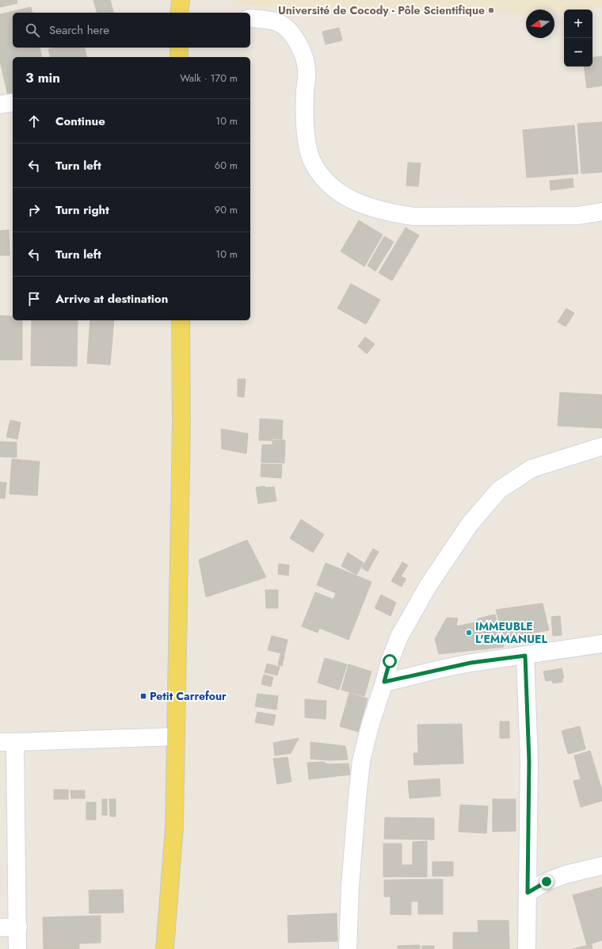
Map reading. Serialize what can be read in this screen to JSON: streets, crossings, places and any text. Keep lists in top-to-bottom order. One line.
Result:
{"places":{"other":["Université de Cocody - Pôle Scientifique","IMMEUBLE L'EMMANUEL"],"transit":["Petit Carrefour"]},"north":"left","page":{"map_buttons":["+","−"],"search":"Search here","heading":["3 min","Walk · 170 m"],"list":[["Continue","10 m"],["Turn left","60 m"],["Turn right","90 m"],["Turn left","10 m"],"Arrive at destination"]}}
